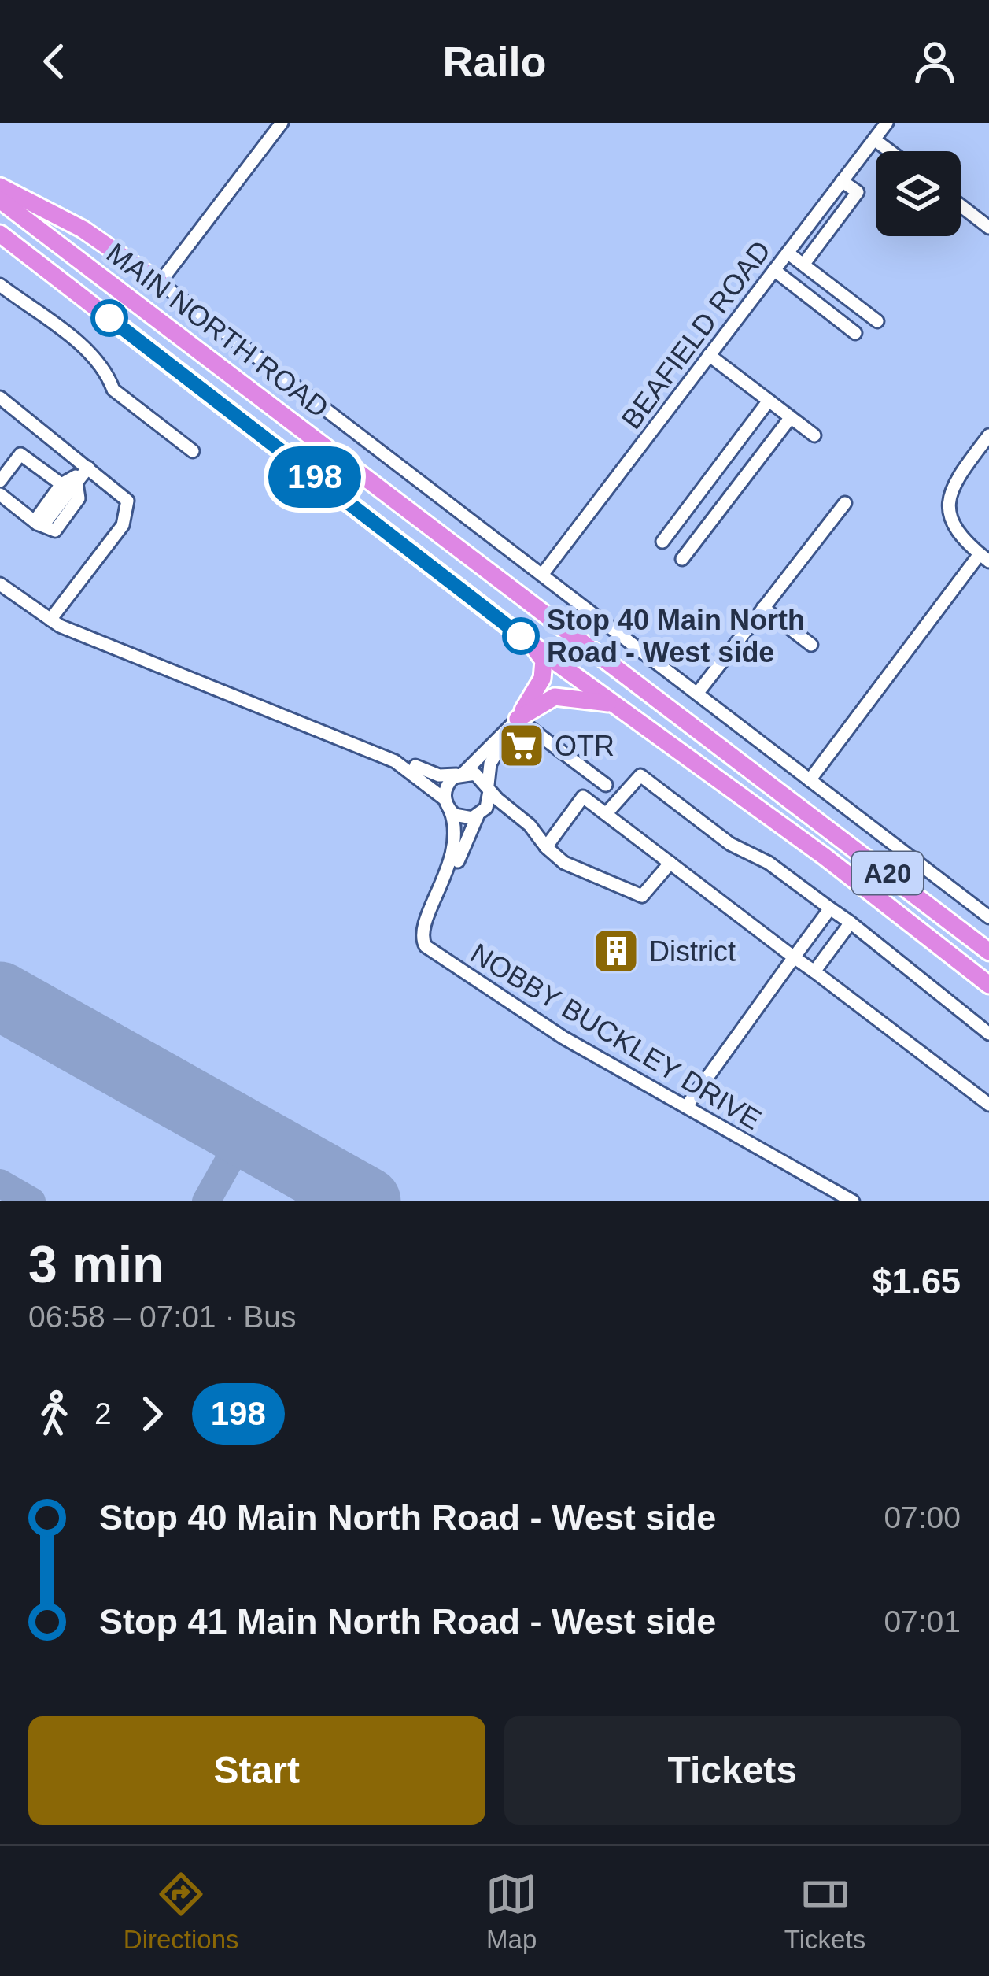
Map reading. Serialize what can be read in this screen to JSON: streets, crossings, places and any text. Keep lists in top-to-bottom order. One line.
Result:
{"streets":{"highway":["MAIN NORTH ROAD","A20"],"street":["BEAFIELD ROAD","NOBBY BUCKLEY DRIVE"]},"crossings":[["MAIN NORTH ROAD","BEAFIELD ROAD"]],"places":{"other":["Stop 40 Main North Road - West side"],"supermarket":["OTR"],"building":["District"]},"lines":["bus line 198"],"page":{"header":"Railo","on_map":"198","heading":["3 min","06:58 – 07:01 · Bus","$1.65"],"legs":["2","198"],"list":[{"name":"Stop 40 Main North Road - West side","value":"07:00"},{"name":"Stop 41 Main North Road - West side","value":"07:01"}],"buttons":["Start","Tickets"],"tabs":["Directions","Map","Tickets"]}}
